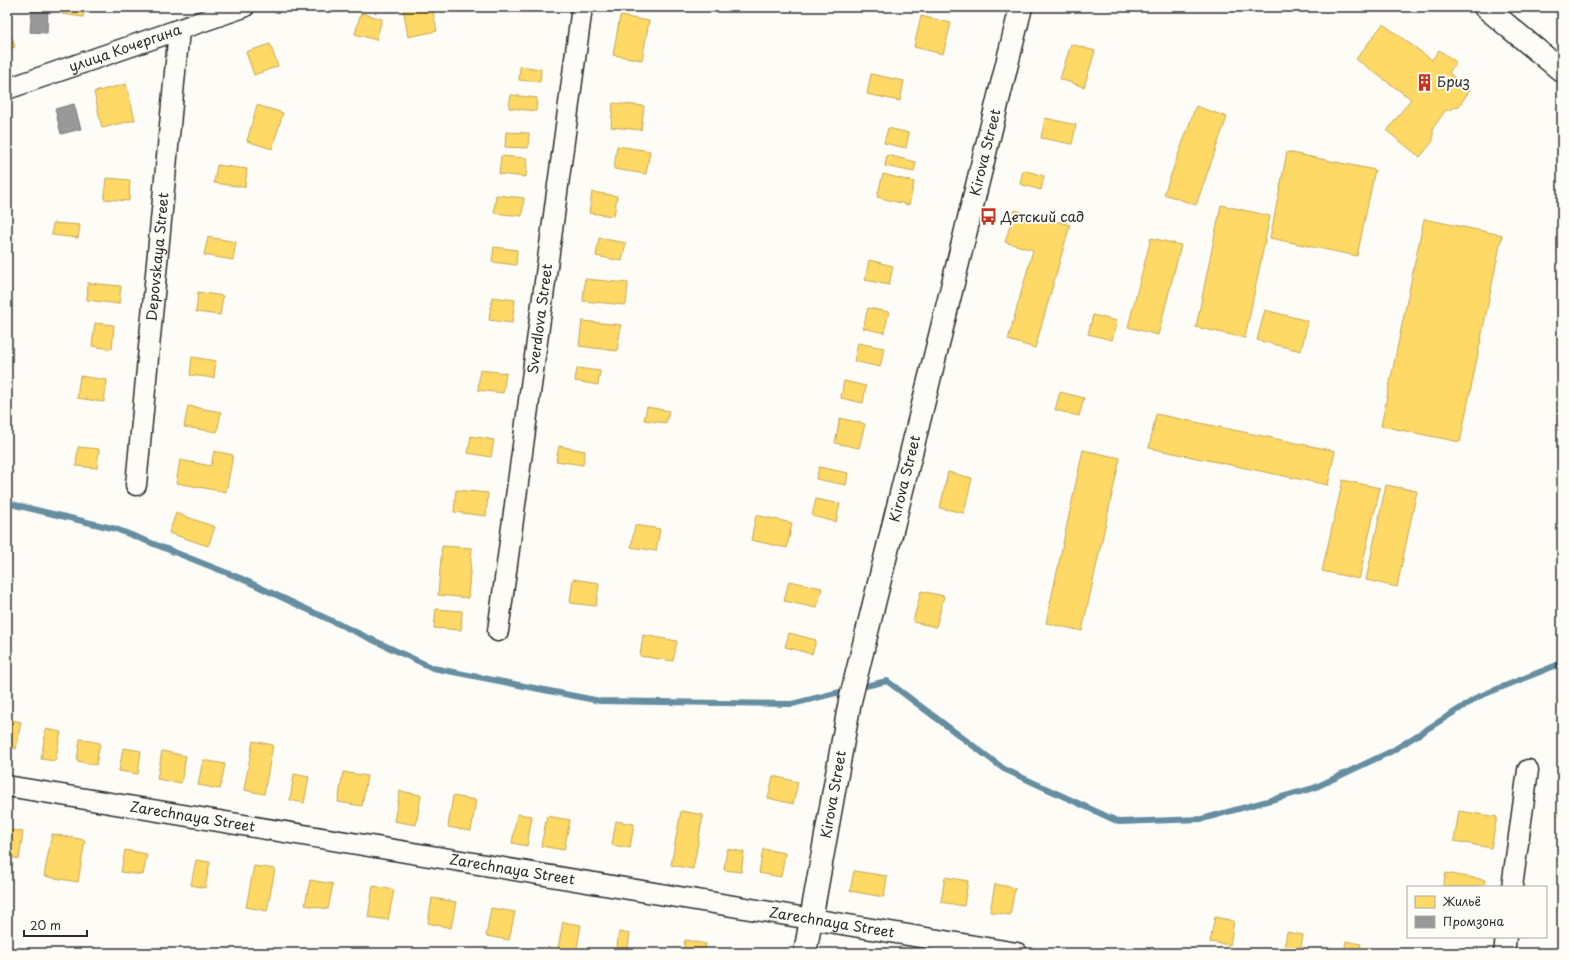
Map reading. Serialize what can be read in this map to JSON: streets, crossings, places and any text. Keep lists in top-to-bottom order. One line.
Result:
{"streets":{"street":["улица Кочергина","Kirova Street","Depovskaya Street","Sverdlova Street","Zarechnaya Street"]},"crossings":[["улица Кочергина","Depovskaya Street"],["Kirova Street","Zarechnaya Street"]],"places":{"building":["Бриз"],"bus stop":["Детский сад"]},"legend":["Жильё","Промзона"],"scale_bar":"20 m"}
